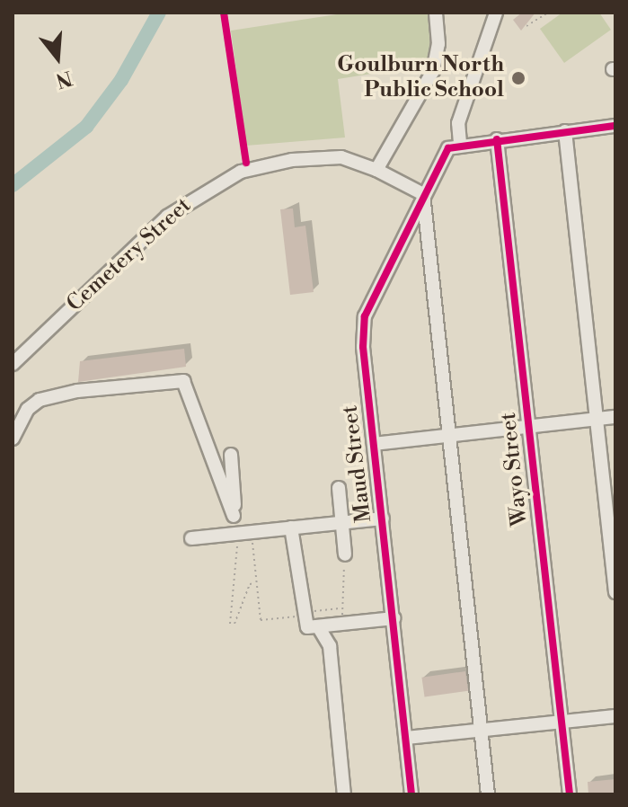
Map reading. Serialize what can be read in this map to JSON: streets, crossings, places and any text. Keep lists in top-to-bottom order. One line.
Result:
{"streets":{"street":["Cemetery Street","Maud Street","Wayo Street"]},"crossings":[["Cemetery Street","Maud Street"]],"places":["Goulburn North Public School"],"north":"bottom"}
